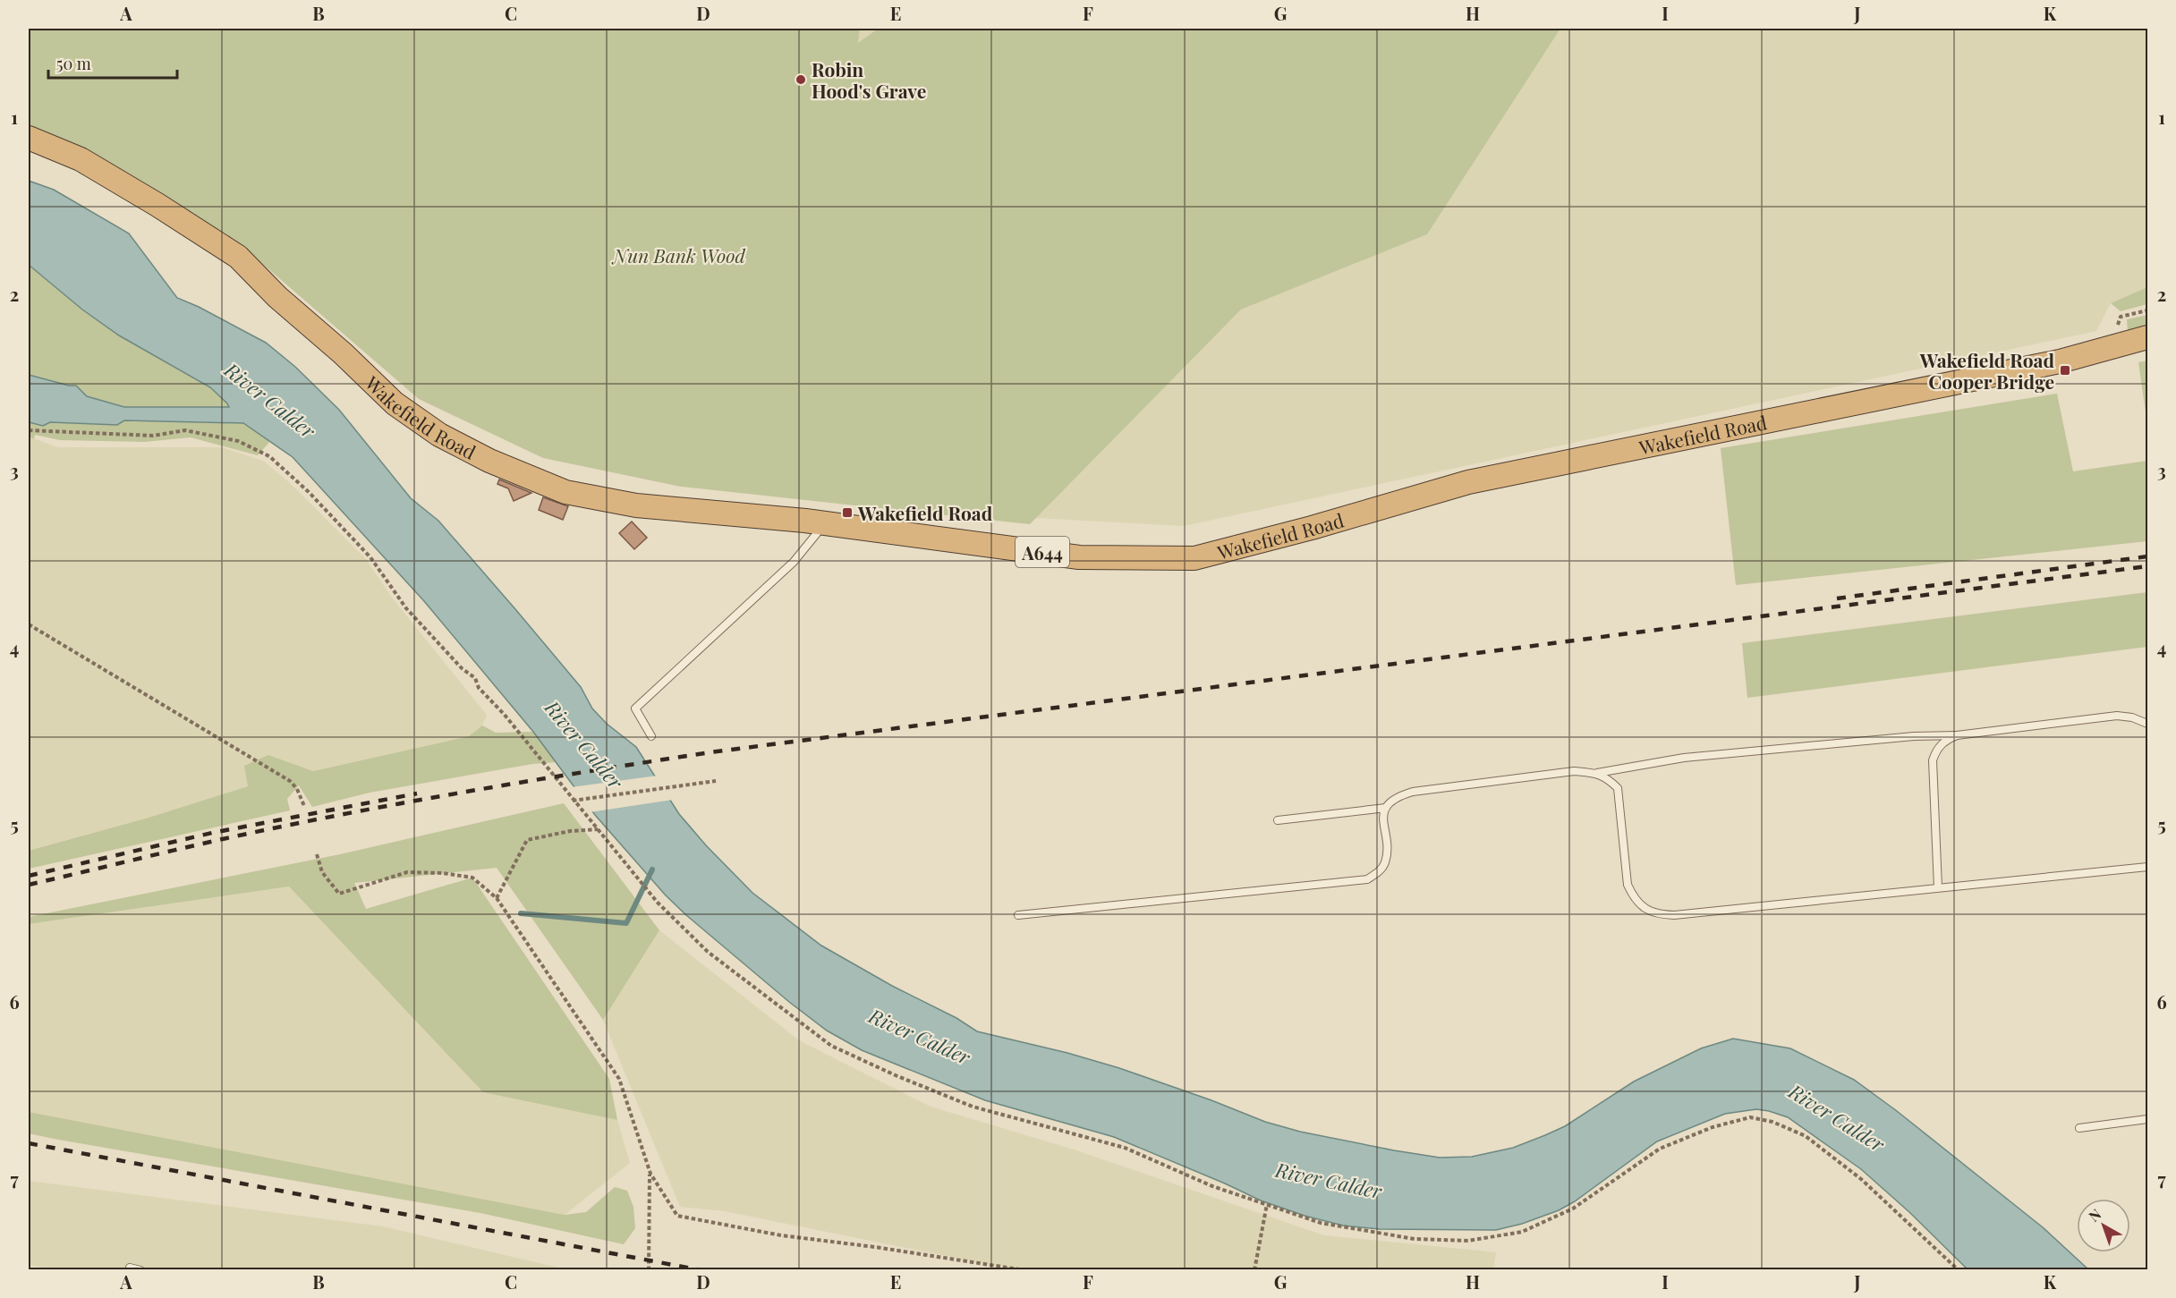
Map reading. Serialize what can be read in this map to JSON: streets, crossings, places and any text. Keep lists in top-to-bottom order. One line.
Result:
{"streets":{"highway":["Wakefield Road","A644"]},"water":["River Calder"],"parks":["Nun Bank Wood"],"places":{"other":["Robin Hood's Grave"],"transit":["Wakefield Road Cooper Bridge","Wakefield Road"]},"scale_bar":"50 m","north":"top left","grid":{"columns":["A","B","C","D","E","F","G","H","I","J","K"],"rows":["1","2","3","4","5","6","7"]}}
